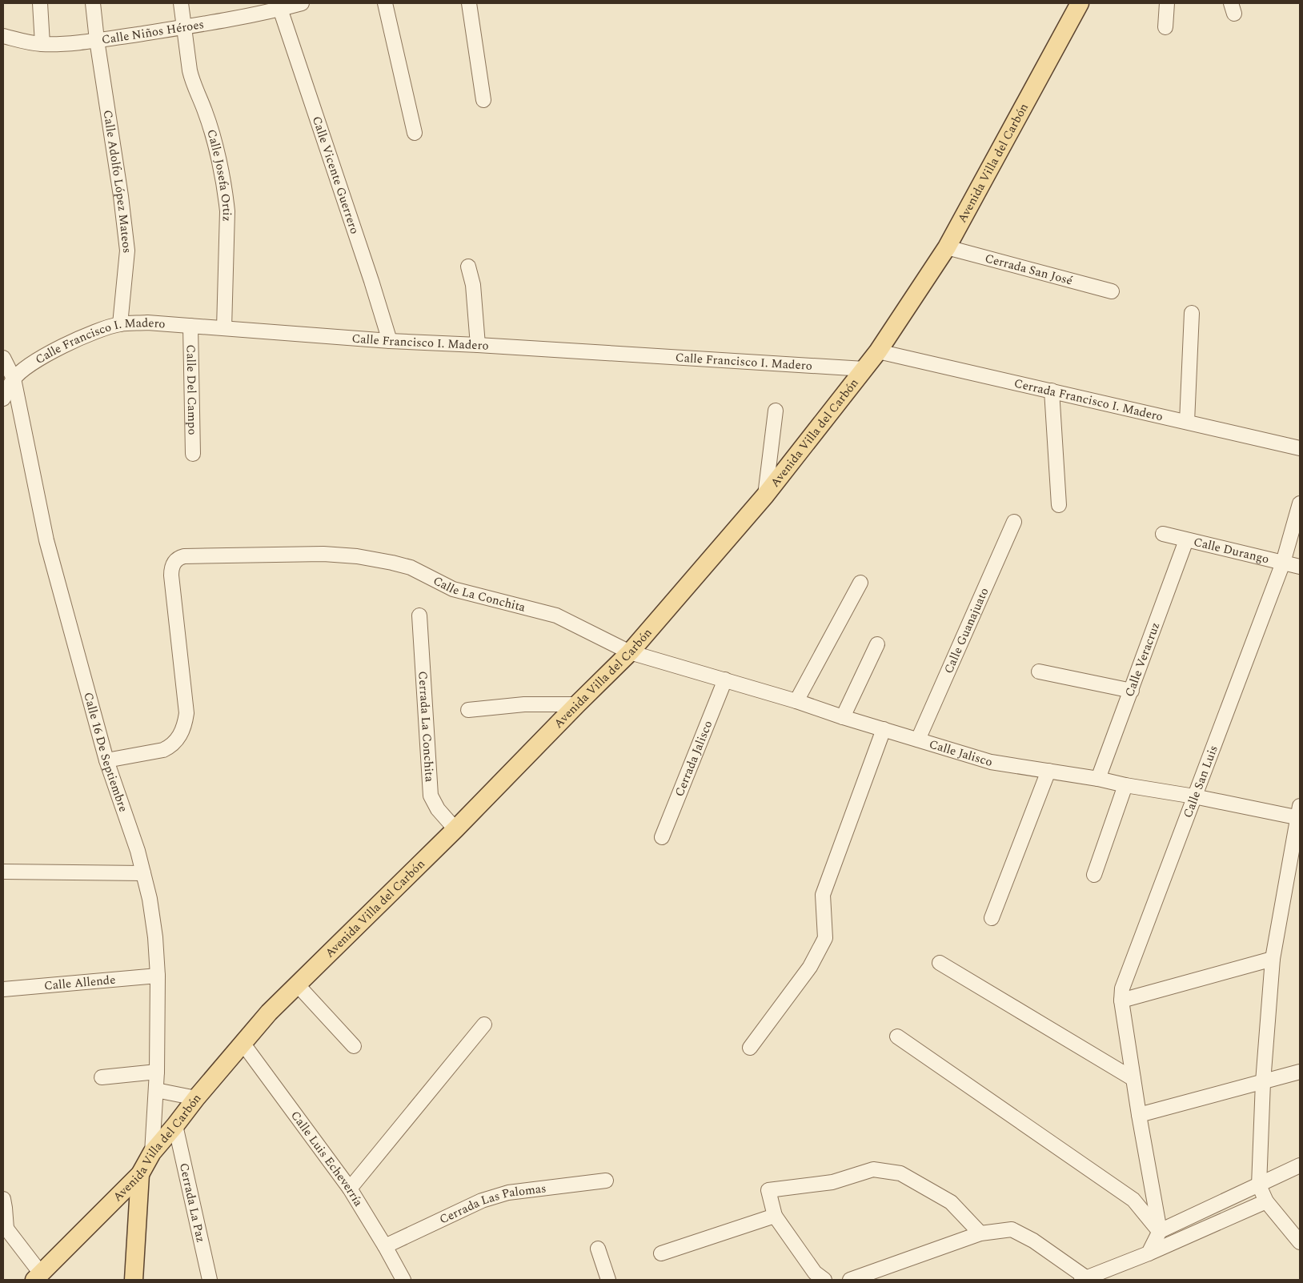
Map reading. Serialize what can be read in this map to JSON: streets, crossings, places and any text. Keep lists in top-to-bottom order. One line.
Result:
{"streets":{"main road":["Avenida Villa del Carbón"],"street":["Calle Niños Héroes","Calle Vicente Guerrero","Calle Josefa Ortiz","Calle Adolfo López Mateos","Cerrada San José","Calle Francisco I. Madero","Calle Del Campo","Cerrada Francisco I. Madero","Calle Durango","Calle La Conchita","Calle Guanajuato","Calle Veracruz","Cerrada La Conchita","Calle 16 De Septiembre","Calle Jalisco","Cerrada Jalisco","Calle San Luis","Calle Allende","Calle Luis Echeverría","Cerrada La Paz","Cerrada Las Palomas"]},"crossings":[["Calle Niños Héroes","Calle Vicente Guerrero"],["Calle Niños Héroes","Calle Josefa Ortiz"],["Calle Niños Héroes","Calle Adolfo López Mateos"],["Avenida Villa del Carbón","Cerrada San José"],["Avenida Villa del Carbón","Calle Francisco I. Madero"],["Avenida Villa del Carbón","Cerrada Francisco I. Madero"],["Avenida Villa del Carbón","Calle La Conchita"],["Avenida Villa del Carbón","Cerrada La Conchita"],["Avenida Villa del Carbón","Calle 16 De Septiembre"],["Avenida Villa del Carbón","Calle Jalisco"],["Avenida Villa del Carbón","Calle Luis Echeverría"],["Avenida Villa del Carbón","Cerrada La Paz"],["Calle Vicente Guerrero","Calle Francisco I. Madero"],["Calle Josefa Ortiz","Calle Francisco I. Madero"],["Calle Adolfo López Mateos","Calle Francisco I. Madero"],["Calle Francisco I. Madero","Calle Del Campo"],["Calle Francisco I. Madero","Calle 16 De Septiembre"],["Calle Durango","Calle Veracruz"],["Calle Durango","Calle San Luis"],["Calle La Conchita","Calle 16 De Septiembre"],["Calle La Conchita","Calle Jalisco"],["Calle Guanajuato","Calle Jalisco"],["Calle Veracruz","Calle Jalisco"],["Calle 16 De Septiembre","Calle Allende"],["Calle Jalisco","Cerrada Jalisco"],["Calle Jalisco","Calle San Luis"],["Calle Luis Echeverría","Cerrada Las Palomas"]]}
